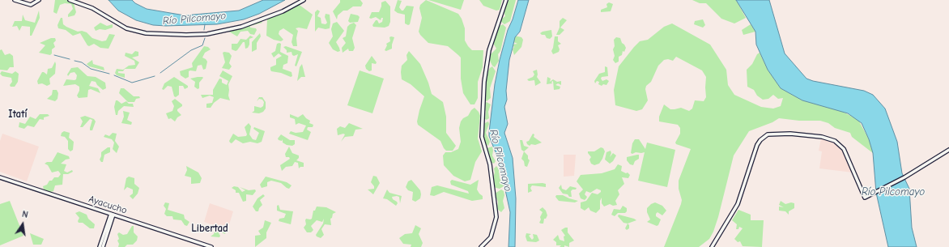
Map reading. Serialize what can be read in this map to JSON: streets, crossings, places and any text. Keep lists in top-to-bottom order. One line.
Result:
{"streets":{"street":["Ayacucho"]},"districts":["Itatí","Libertad"],"water":["Río Pilcomayo"],"north":"top"}
